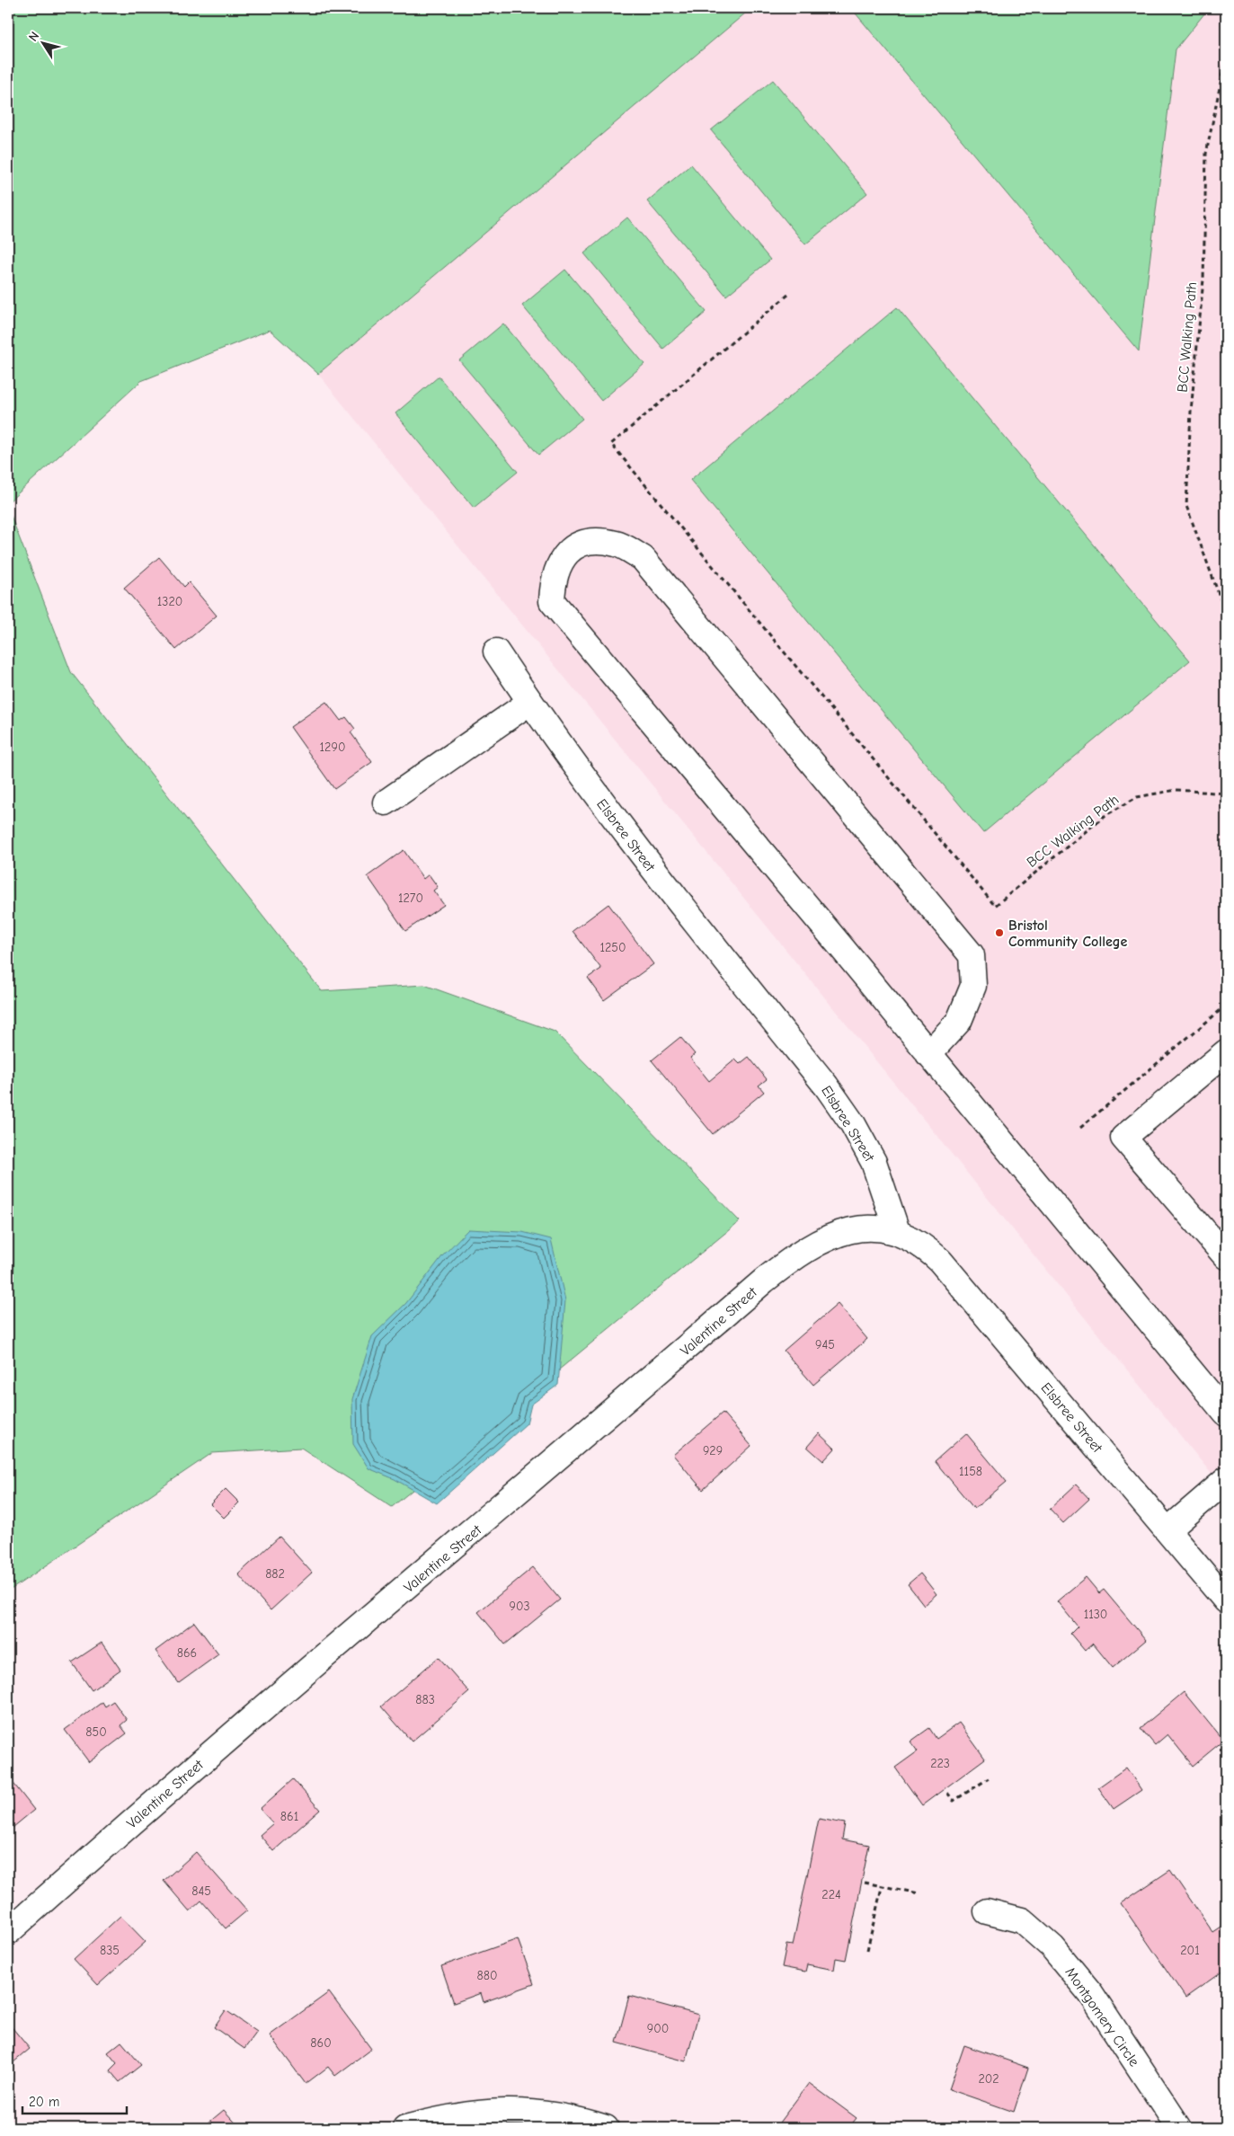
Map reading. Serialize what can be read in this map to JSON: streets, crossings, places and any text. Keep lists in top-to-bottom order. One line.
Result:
{"streets":{"street":["Elsbree Street","Valentine Street","Montgomery Circle"],"path":["BCC Walking Path"]},"crossings":[["Elsbree Street","Valentine Street"]],"places":["Bristol Community College"],"house_numbers":["1320","1290","1270","1250","945","929","1158","882","903","1130","866","883","850","223","861","845","224","835","201","880","900","860","202"],"scale_bar":"20 m","north":"top left"}
